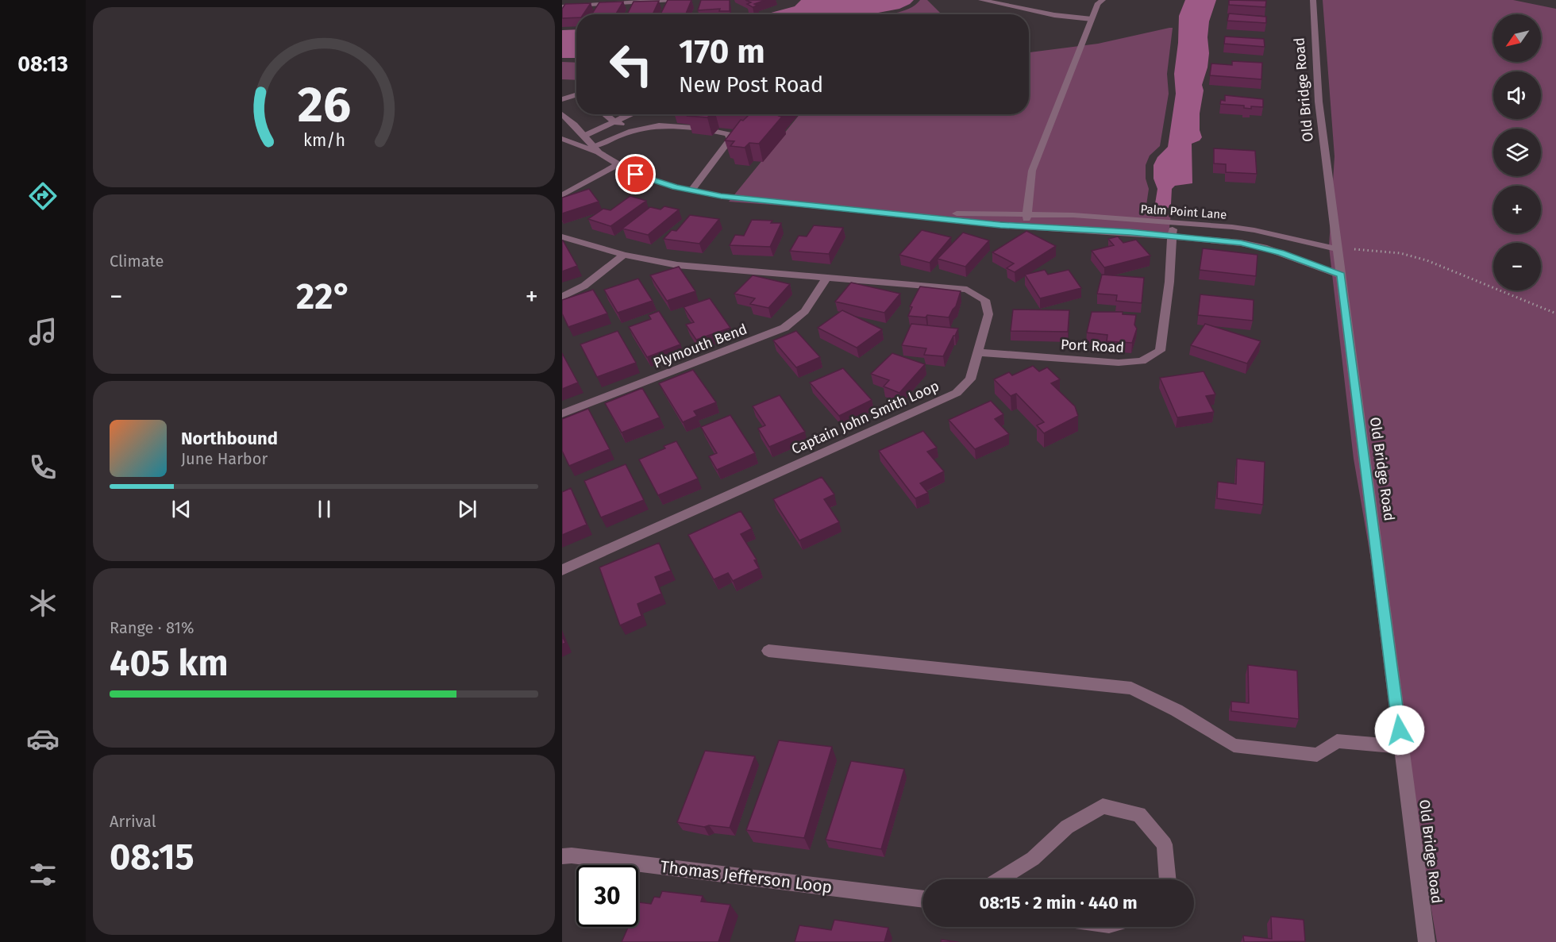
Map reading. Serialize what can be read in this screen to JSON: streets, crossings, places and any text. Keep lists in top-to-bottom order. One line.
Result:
{"streets":{"street":["Old Bridge Road","Palm Point Lane","Plymouth Bend","Port Road","Captain John Smith Loop","Thomas Jefferson Loop"]},"crossings":[["Old Bridge Road","Palm Point Lane"],["Palm Point Lane","Port Road"],["Plymouth Bend","Captain John Smith Loop"],["Port Road","Captain John Smith Loop"]],"north":"bottom left","page":{"tabs":"08:13","map_buttons":["+","−"],"turn":["170 m","New Post Road"],"tile":["Climate",["Range · 81%","405 km"],["Arrival","08:15"]],"heat":["−","22°","+"],"song":["Northbound","June Harbor"],"limit":"30","trip":"08:15 · 2 min · 440 m","gauge":["26","km/h"]}}
